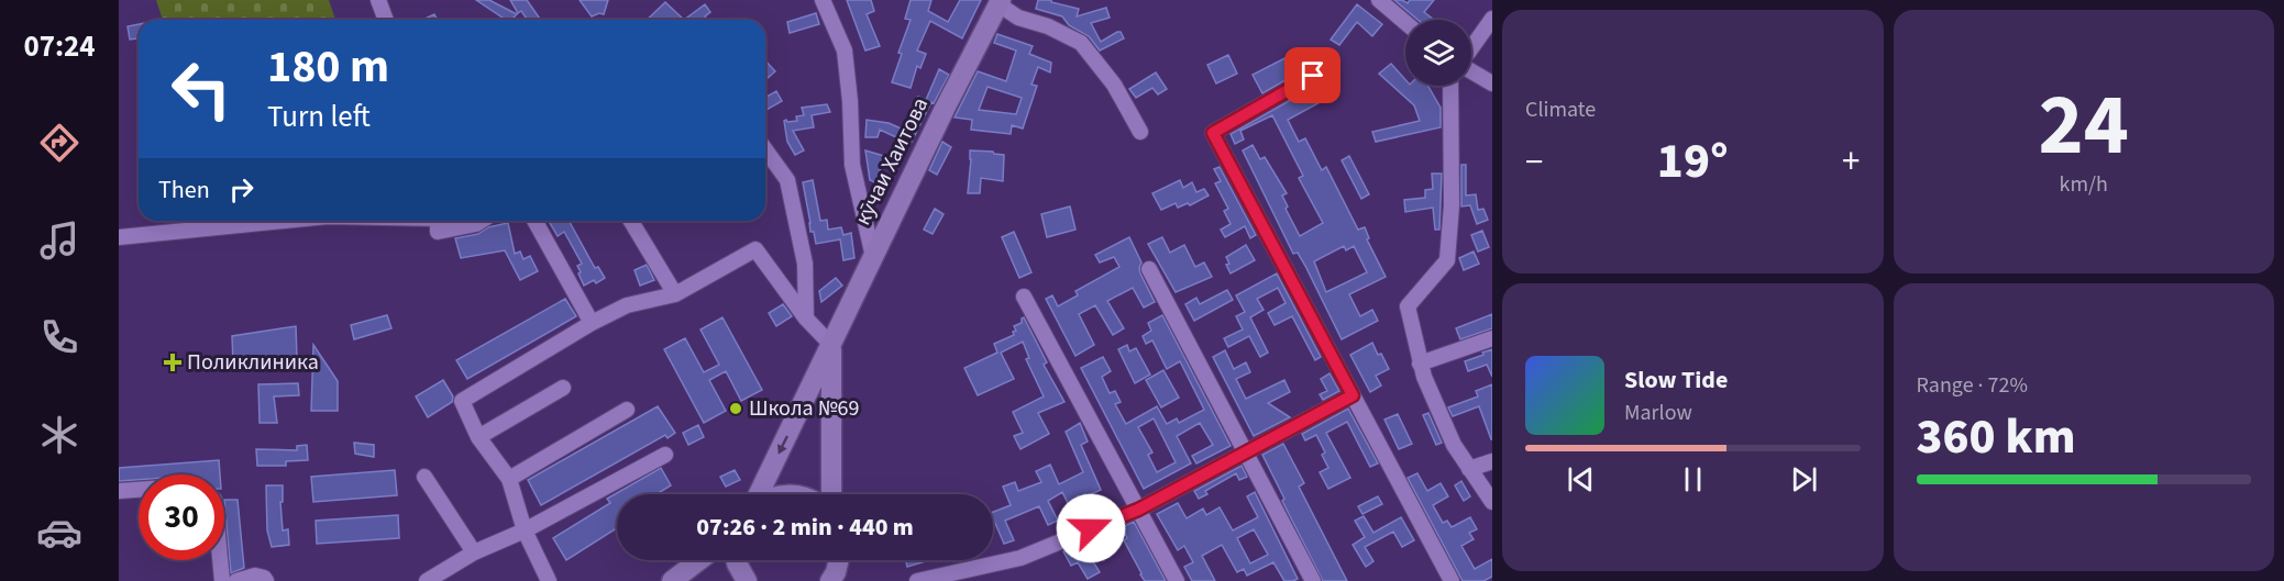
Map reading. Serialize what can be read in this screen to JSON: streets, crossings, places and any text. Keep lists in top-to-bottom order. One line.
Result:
{"streets":{"main road":["кӯчаи Хаитова"]},"places":{"health":["Поликлиника"],"other":["Школа №69"]},"page":{"tabs":"07:24","tile":["Climate",["24","km/h"],["Range · 72%","360 km"]],"turn":["180 m","Turn left"],"heat":["−","19°","+"],"then":"Then","song":["Slow Tide","Marlow"],"limit":"30","trip":"07:26 · 2 min · 440 m"}}
